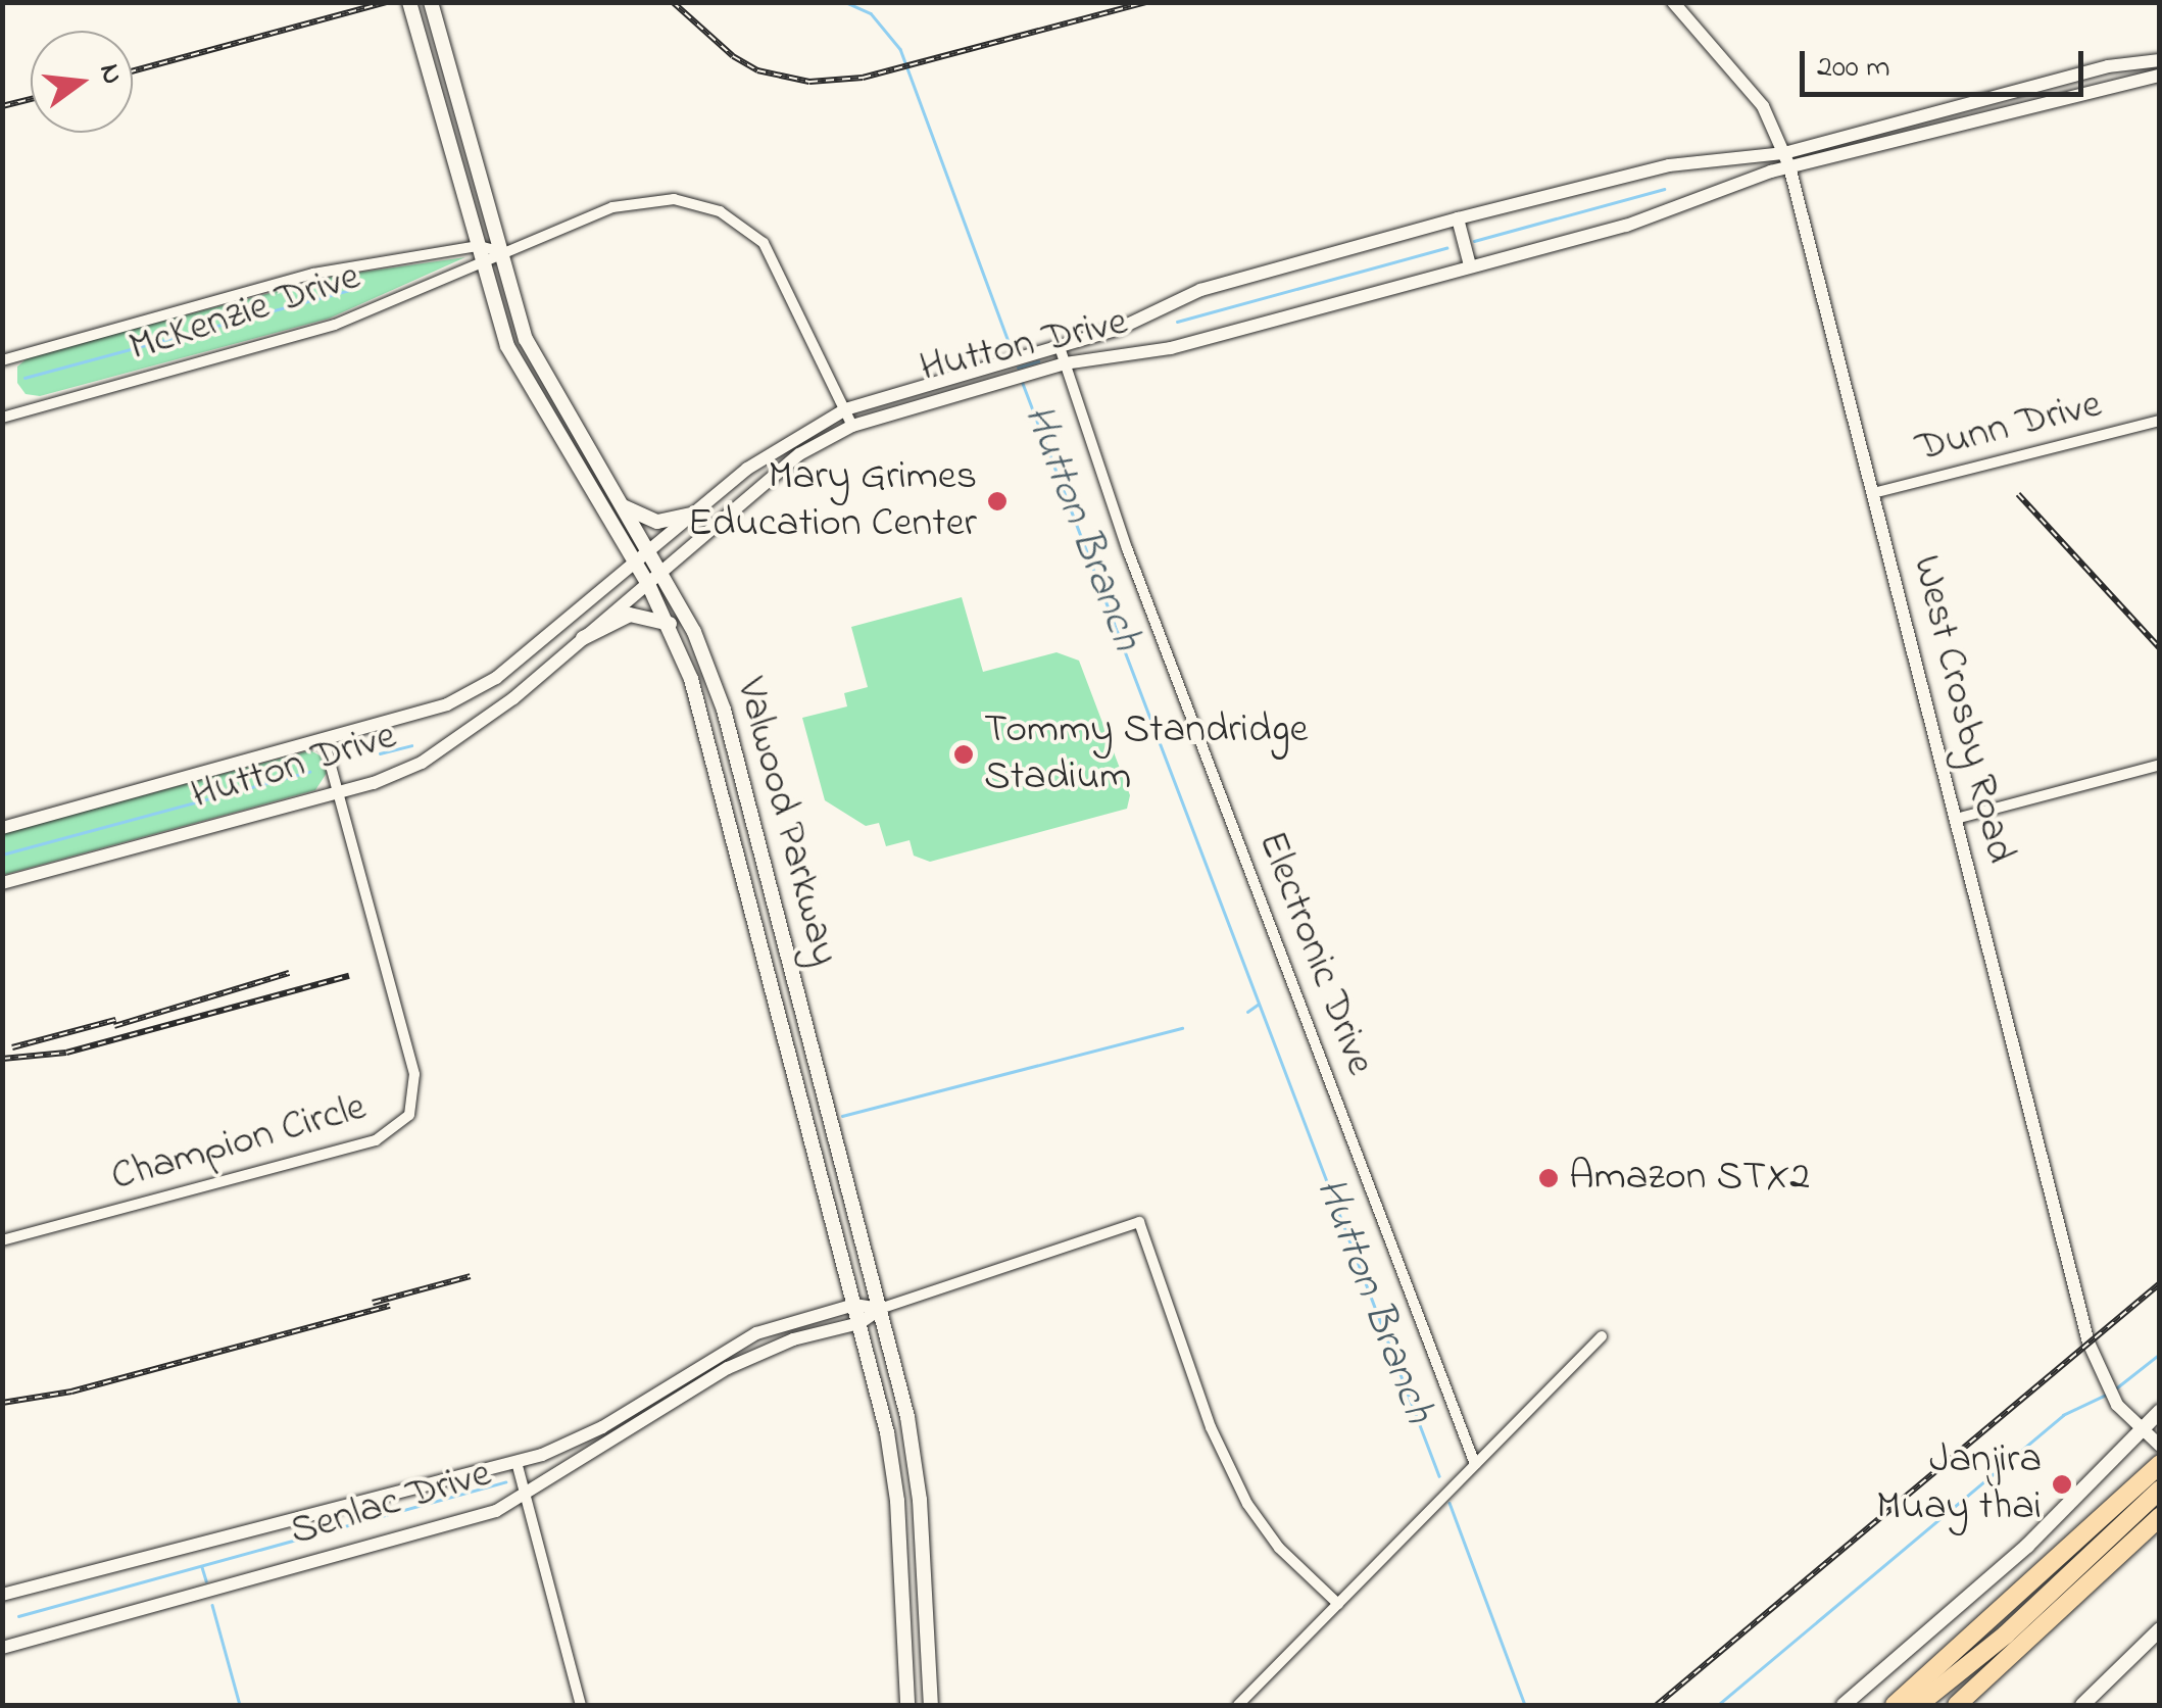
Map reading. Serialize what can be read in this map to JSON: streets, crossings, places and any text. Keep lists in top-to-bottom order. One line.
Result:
{"streets":{"main road":["Valwood Parkway"],"street":["McKenzie Drive","Hutton Drive","Dunn Drive","West Crosby Road","Electronic Drive","Champion Circle","Senlac Drive"]},"crossings":[["McKenzie Drive","Hutton Drive"],["McKenzie Drive","Valwood Parkway"],["Hutton Drive","West Crosby Road"],["Hutton Drive","Valwood Parkway"],["Hutton Drive","Electronic Drive"],["Hutton Drive","Champion Circle"],["Dunn Drive","West Crosby Road"],["Valwood Parkway","Senlac Drive"]],"water":["Hutton Branch"],"places":["Mary Grimes Education Center","Tommy Standridge Stadium","Amazon STX2","Janjira Muay thai"],"scale_bar":"200 m","north":"right"}
